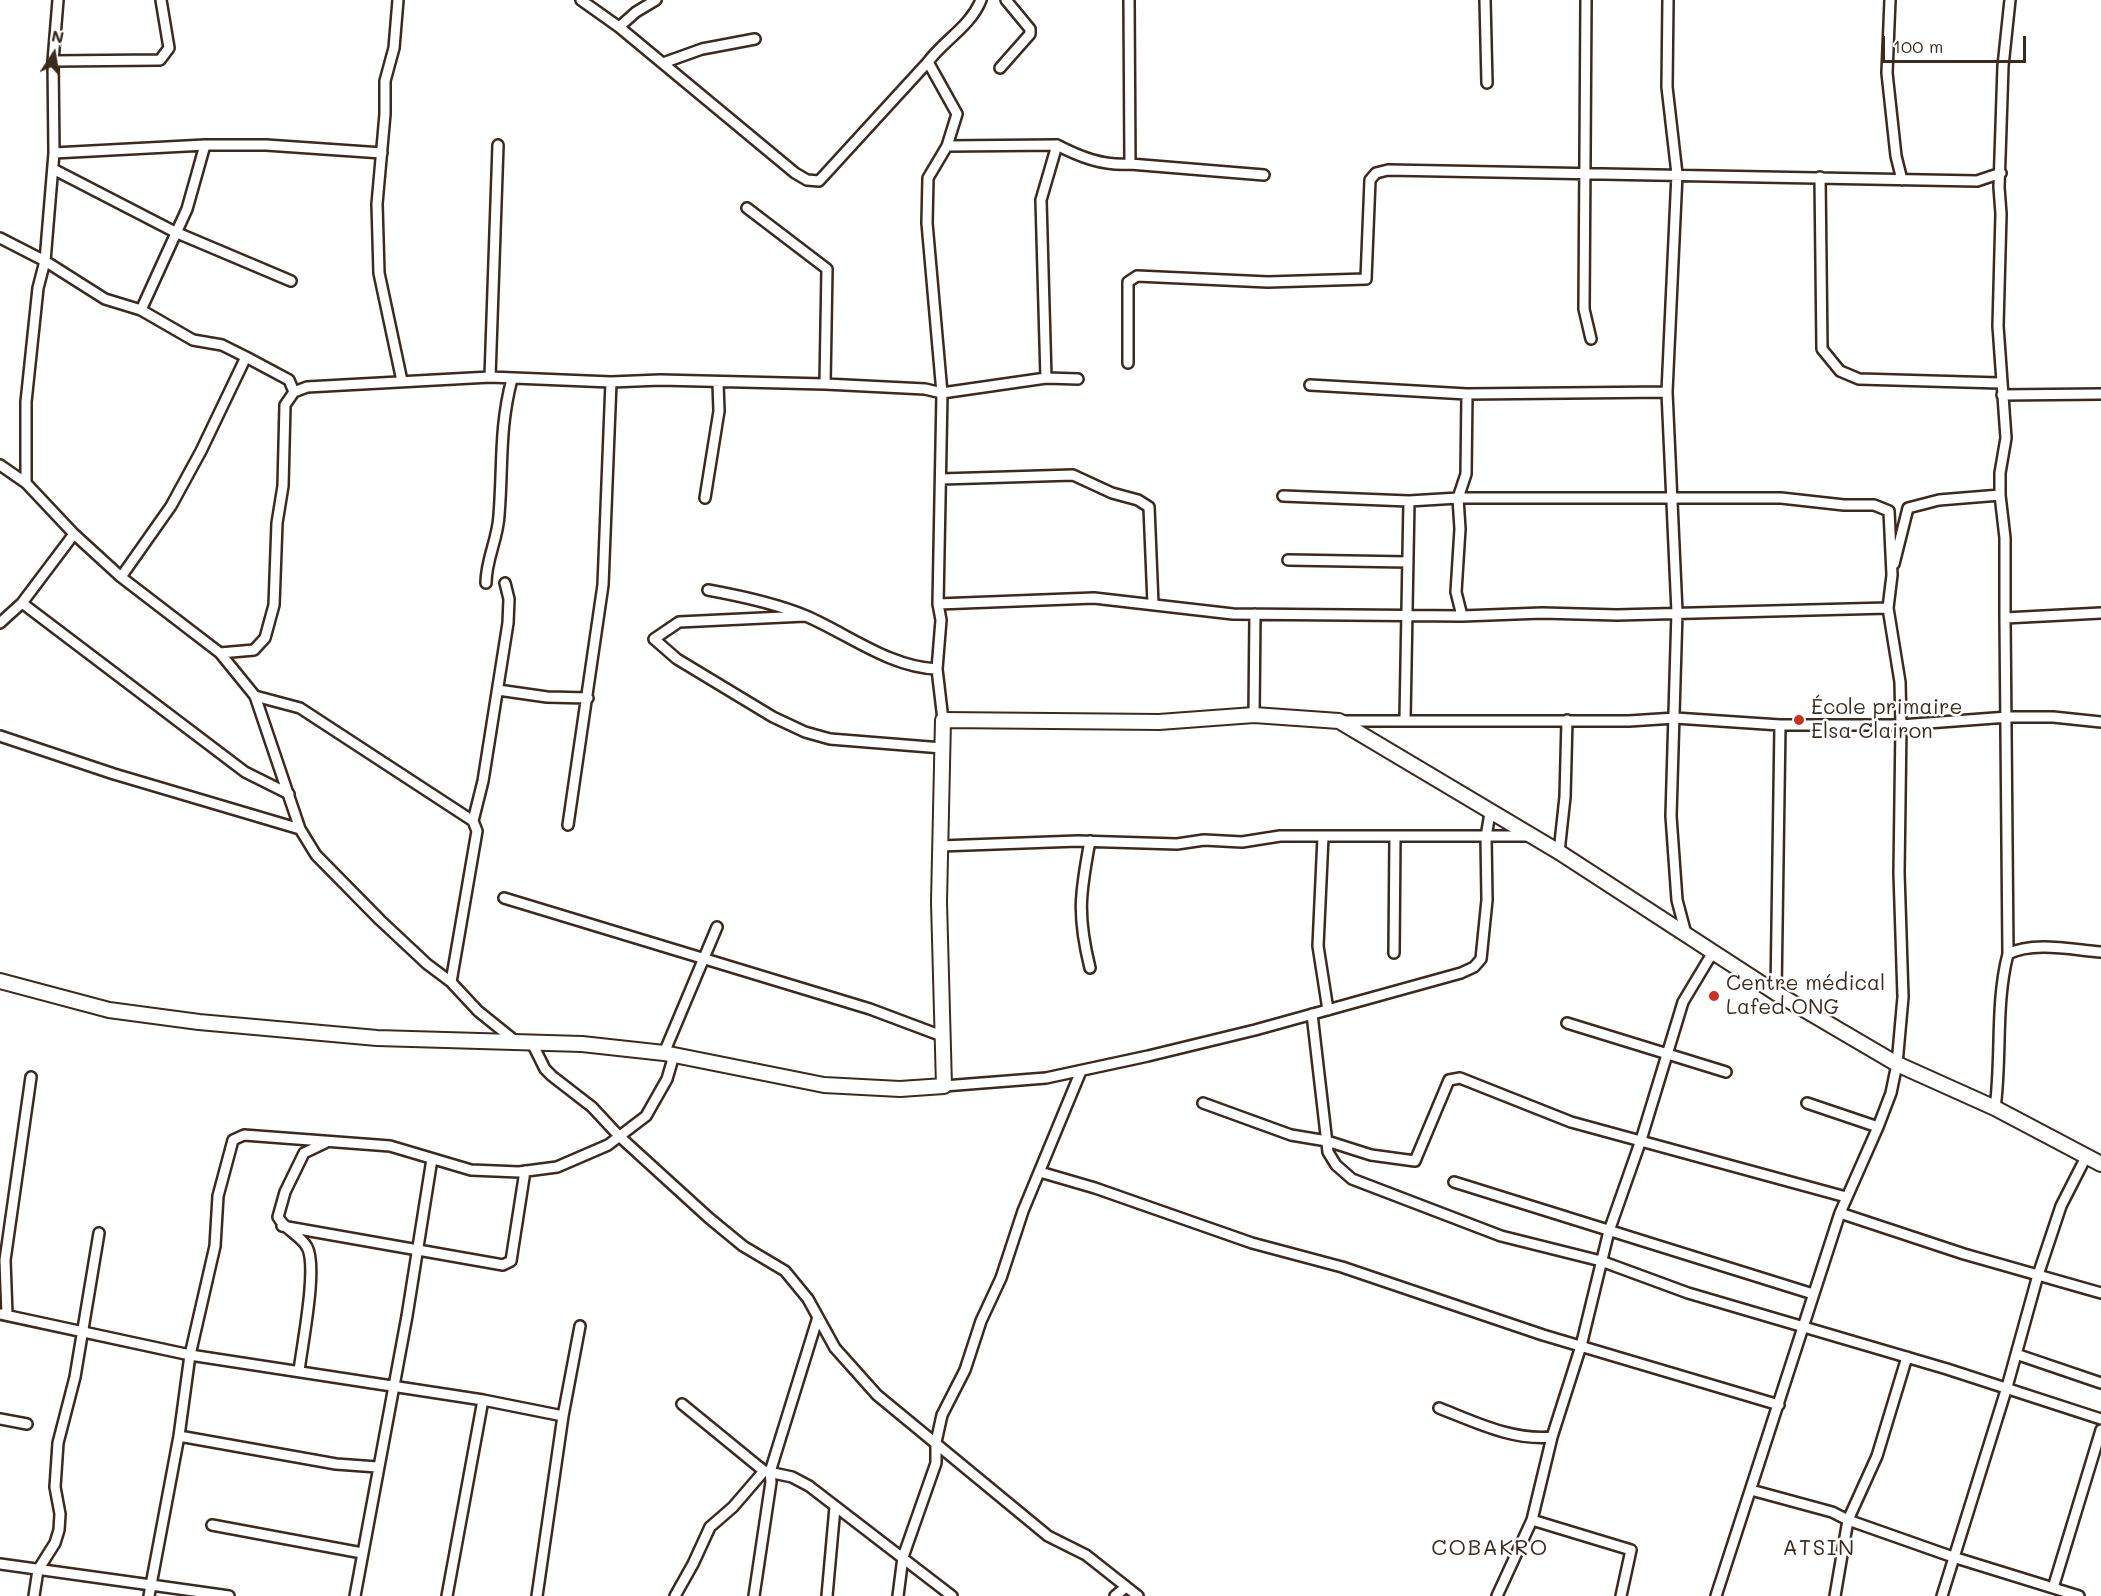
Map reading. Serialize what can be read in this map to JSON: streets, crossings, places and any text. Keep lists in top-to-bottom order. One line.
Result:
{"districts":["COBAKRO","ATSIN"],"places":["École primaire Elsa Clairon","Centre médical Lafed ONG"],"scale_bar":"100 m","north":"top"}
